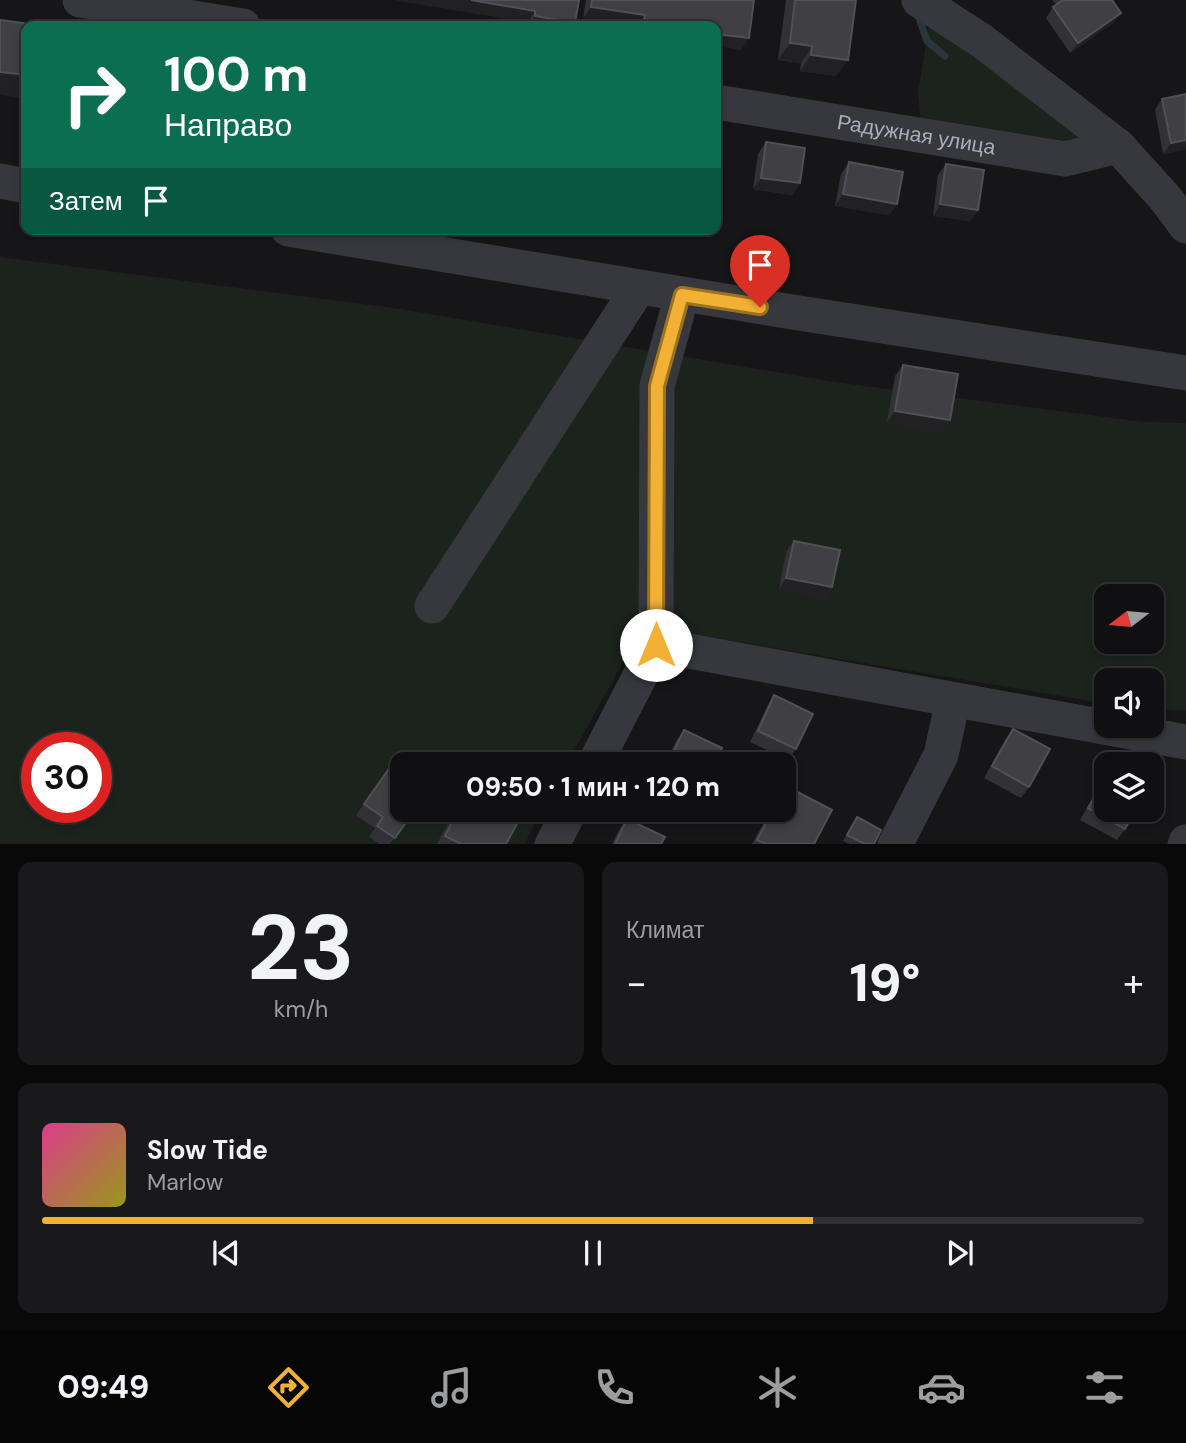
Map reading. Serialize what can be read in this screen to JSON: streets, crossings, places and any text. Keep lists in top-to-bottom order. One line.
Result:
{"streets":{"street":["Радужная улица"]},"north":"left","page":{"turn":["100 m","Направо"],"then":"Затем","limit":"30","trip":"09:50 · 1 мин · 120 m","tile":[["23","km/h"],"Климат"],"heat":["−","19°","+"],"song":["Slow Tide","Marlow"],"tabs":"09:49"}}
